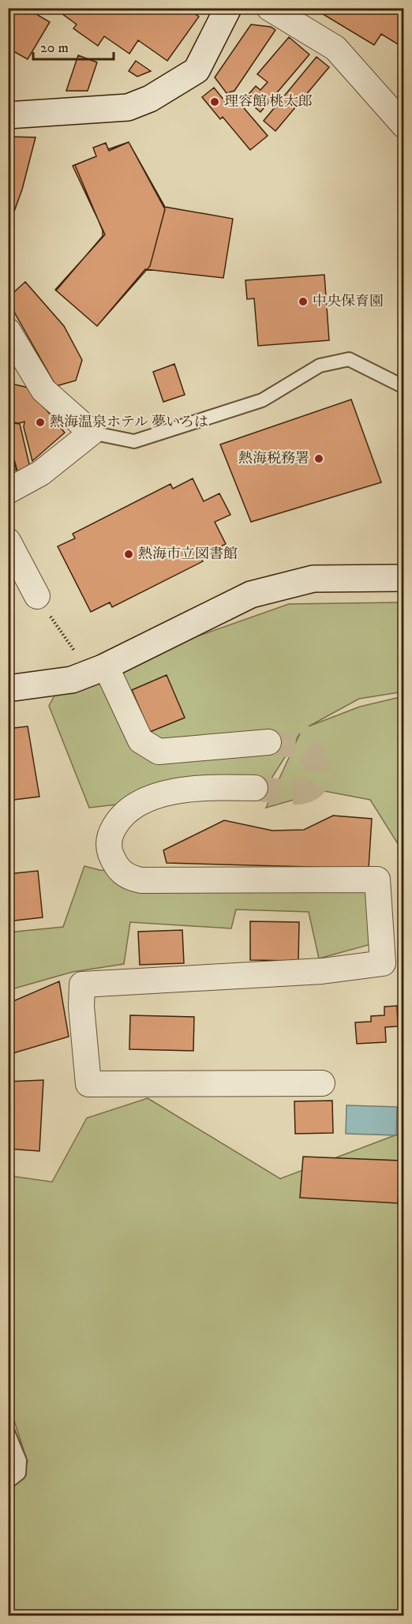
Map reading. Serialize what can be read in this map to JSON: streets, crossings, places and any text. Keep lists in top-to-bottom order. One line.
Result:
{"places":["理容館 桃太郎","中央保育園","熱海温泉ホテル 夢いろは","熱海税務署","熱海市立図書館"],"scale_bar":"20 m"}
